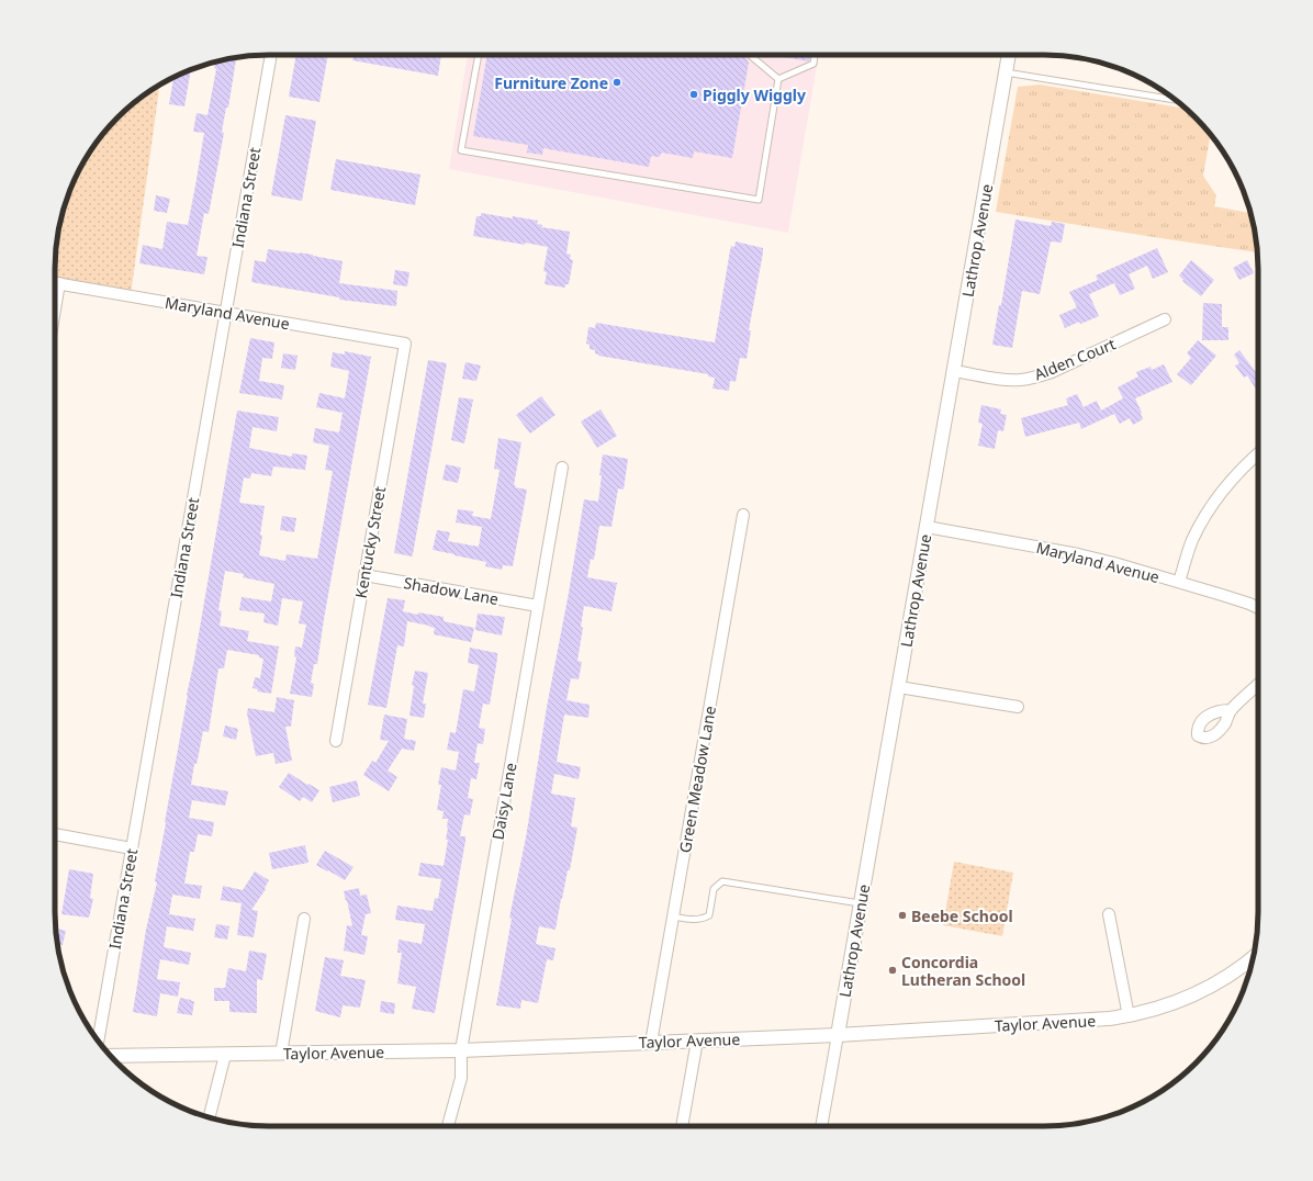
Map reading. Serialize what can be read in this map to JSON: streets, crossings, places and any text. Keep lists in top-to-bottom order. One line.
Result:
{"streets":{"street":["Indiana Street","Lathrop Avenue","Maryland Avenue","Alden Court","Kentucky Street","Shadow Lane","Green Meadow Lane","Daisy Lane","Taylor Avenue"]},"crossings":[["Indiana Street","Maryland Avenue"],["Lathrop Avenue","Maryland Avenue"],["Lathrop Avenue","Alden Court"],["Lathrop Avenue","Taylor Avenue"],["Maryland Avenue","Kentucky Street"],["Kentucky Street","Shadow Lane"],["Shadow Lane","Daisy Lane"],["Green Meadow Lane","Taylor Avenue"],["Daisy Lane","Taylor Avenue"]],"places":["Furniture Zone","Piggly Wiggly","Beebe School","Concordia Lutheran School"]}
